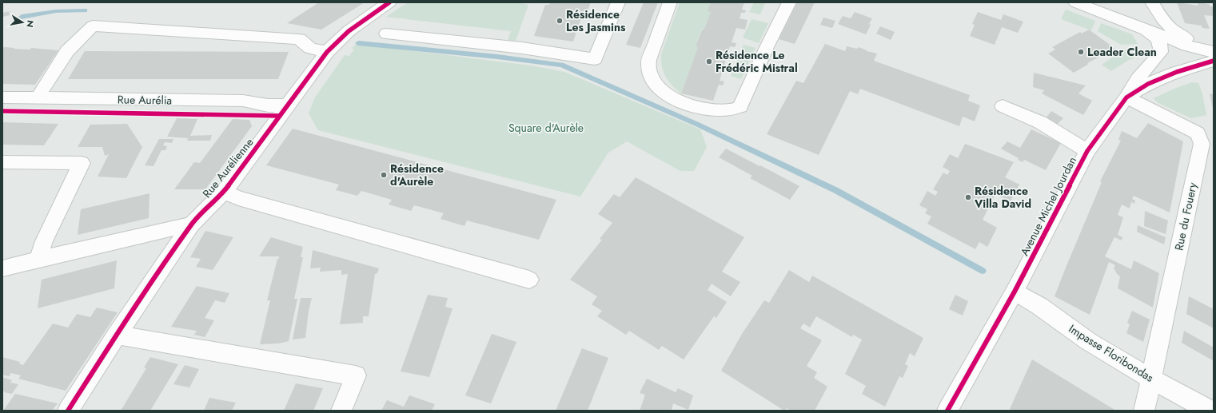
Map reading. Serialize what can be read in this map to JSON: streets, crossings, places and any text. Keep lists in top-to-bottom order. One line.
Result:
{"streets":{"street":["Rue Aurélia","Rue Aurélienne","Avenue Michel Jourdan","Rue du Fouery","Impasse Floribondas"]},"crossings":[["Rue Aurélia","Rue Aurélienne"],["Avenue Michel Jourdan","Rue du Fouery"],["Avenue Michel Jourdan","Impasse Floribondas"],["Rue du Fouery","Impasse Floribondas"]],"parks":["Square d'Aurèle"],"places":["Résidence Les Jasmins","Leader Clean","Résidence Le Frédéric Mistral","Résidence d'Aurèle","Résidence Villa David"],"north":"right"}
